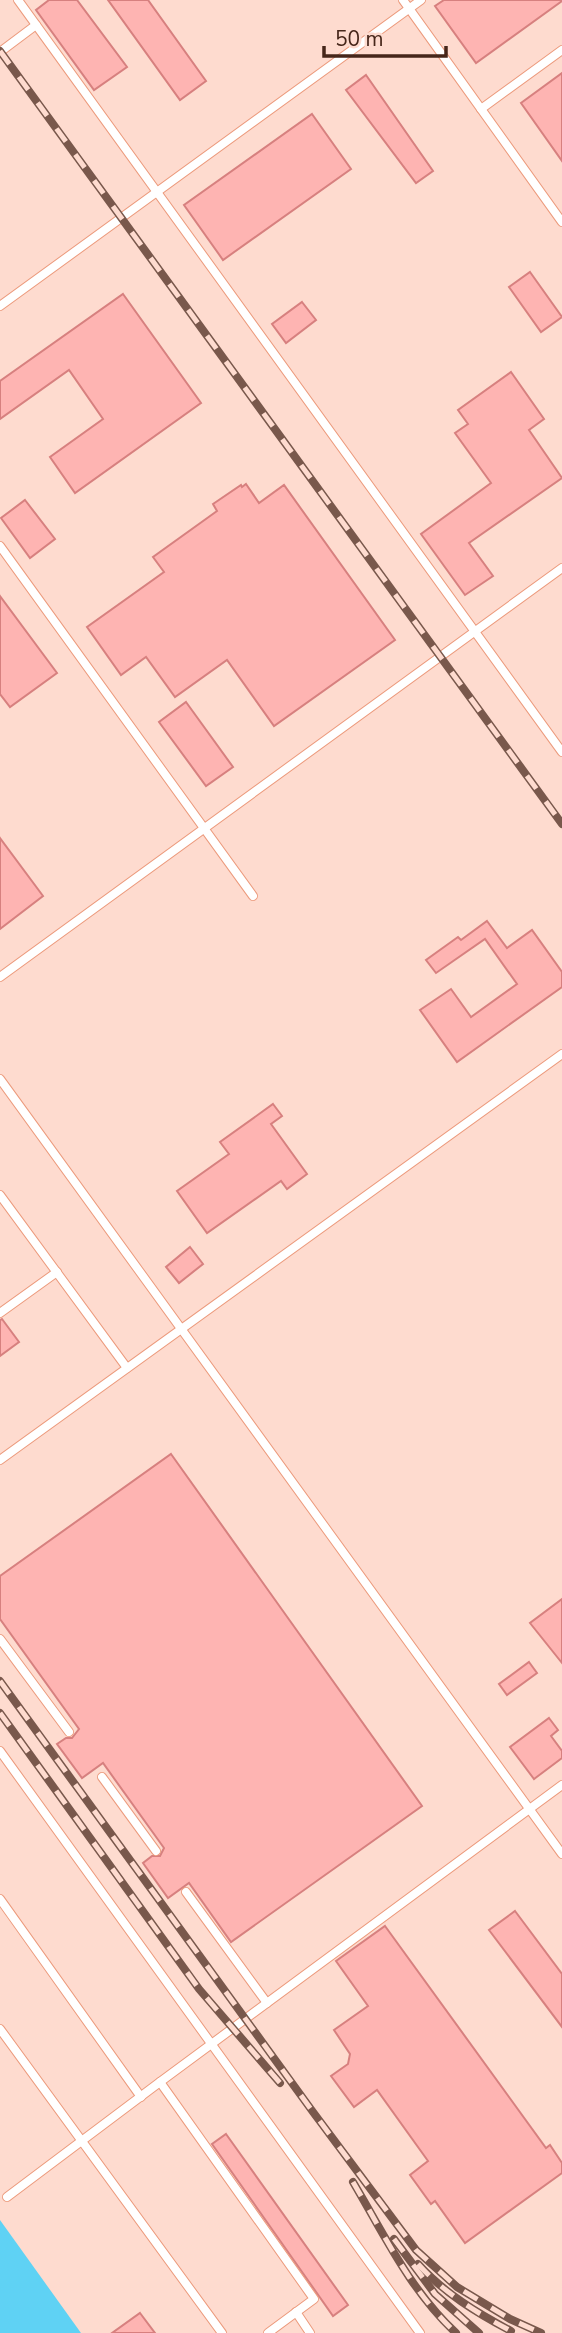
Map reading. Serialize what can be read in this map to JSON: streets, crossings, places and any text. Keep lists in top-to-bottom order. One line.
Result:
{"scale_bar":"50 m"}
